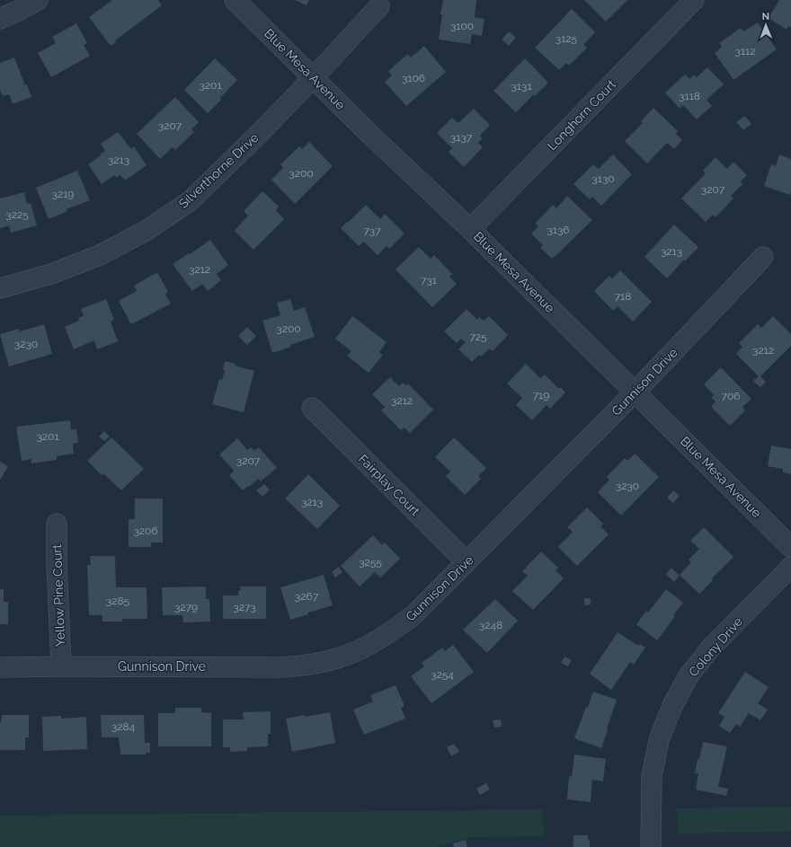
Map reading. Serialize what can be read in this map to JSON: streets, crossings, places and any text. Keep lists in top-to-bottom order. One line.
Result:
{"streets":{"street":["Blue Mesa Avenue","Longhorn Court","Silverthorne Drive","Gunnison Drive","Fairplay Court","Yellow Pine Court","Colony Drive"]},"crossings":[["Blue Mesa Avenue","Longhorn Court"],["Blue Mesa Avenue","Silverthorne Drive"],["Blue Mesa Avenue","Gunnison Drive"],["Gunnison Drive","Fairplay Court"],["Gunnison Drive","Yellow Pine Court"]],"house_numbers":["3100","3125","3112","3106","3201","3131","3118","3207","3137","3213","3200","3130","3207","3219","3225","3136","737","3213","3212","731","718","3200","725","3230","3212","719","706","3212","3201","3207","3230","3213","3206","3255","3267","3285","3279","3273","3248","3254","3284"],"north":"top"}
